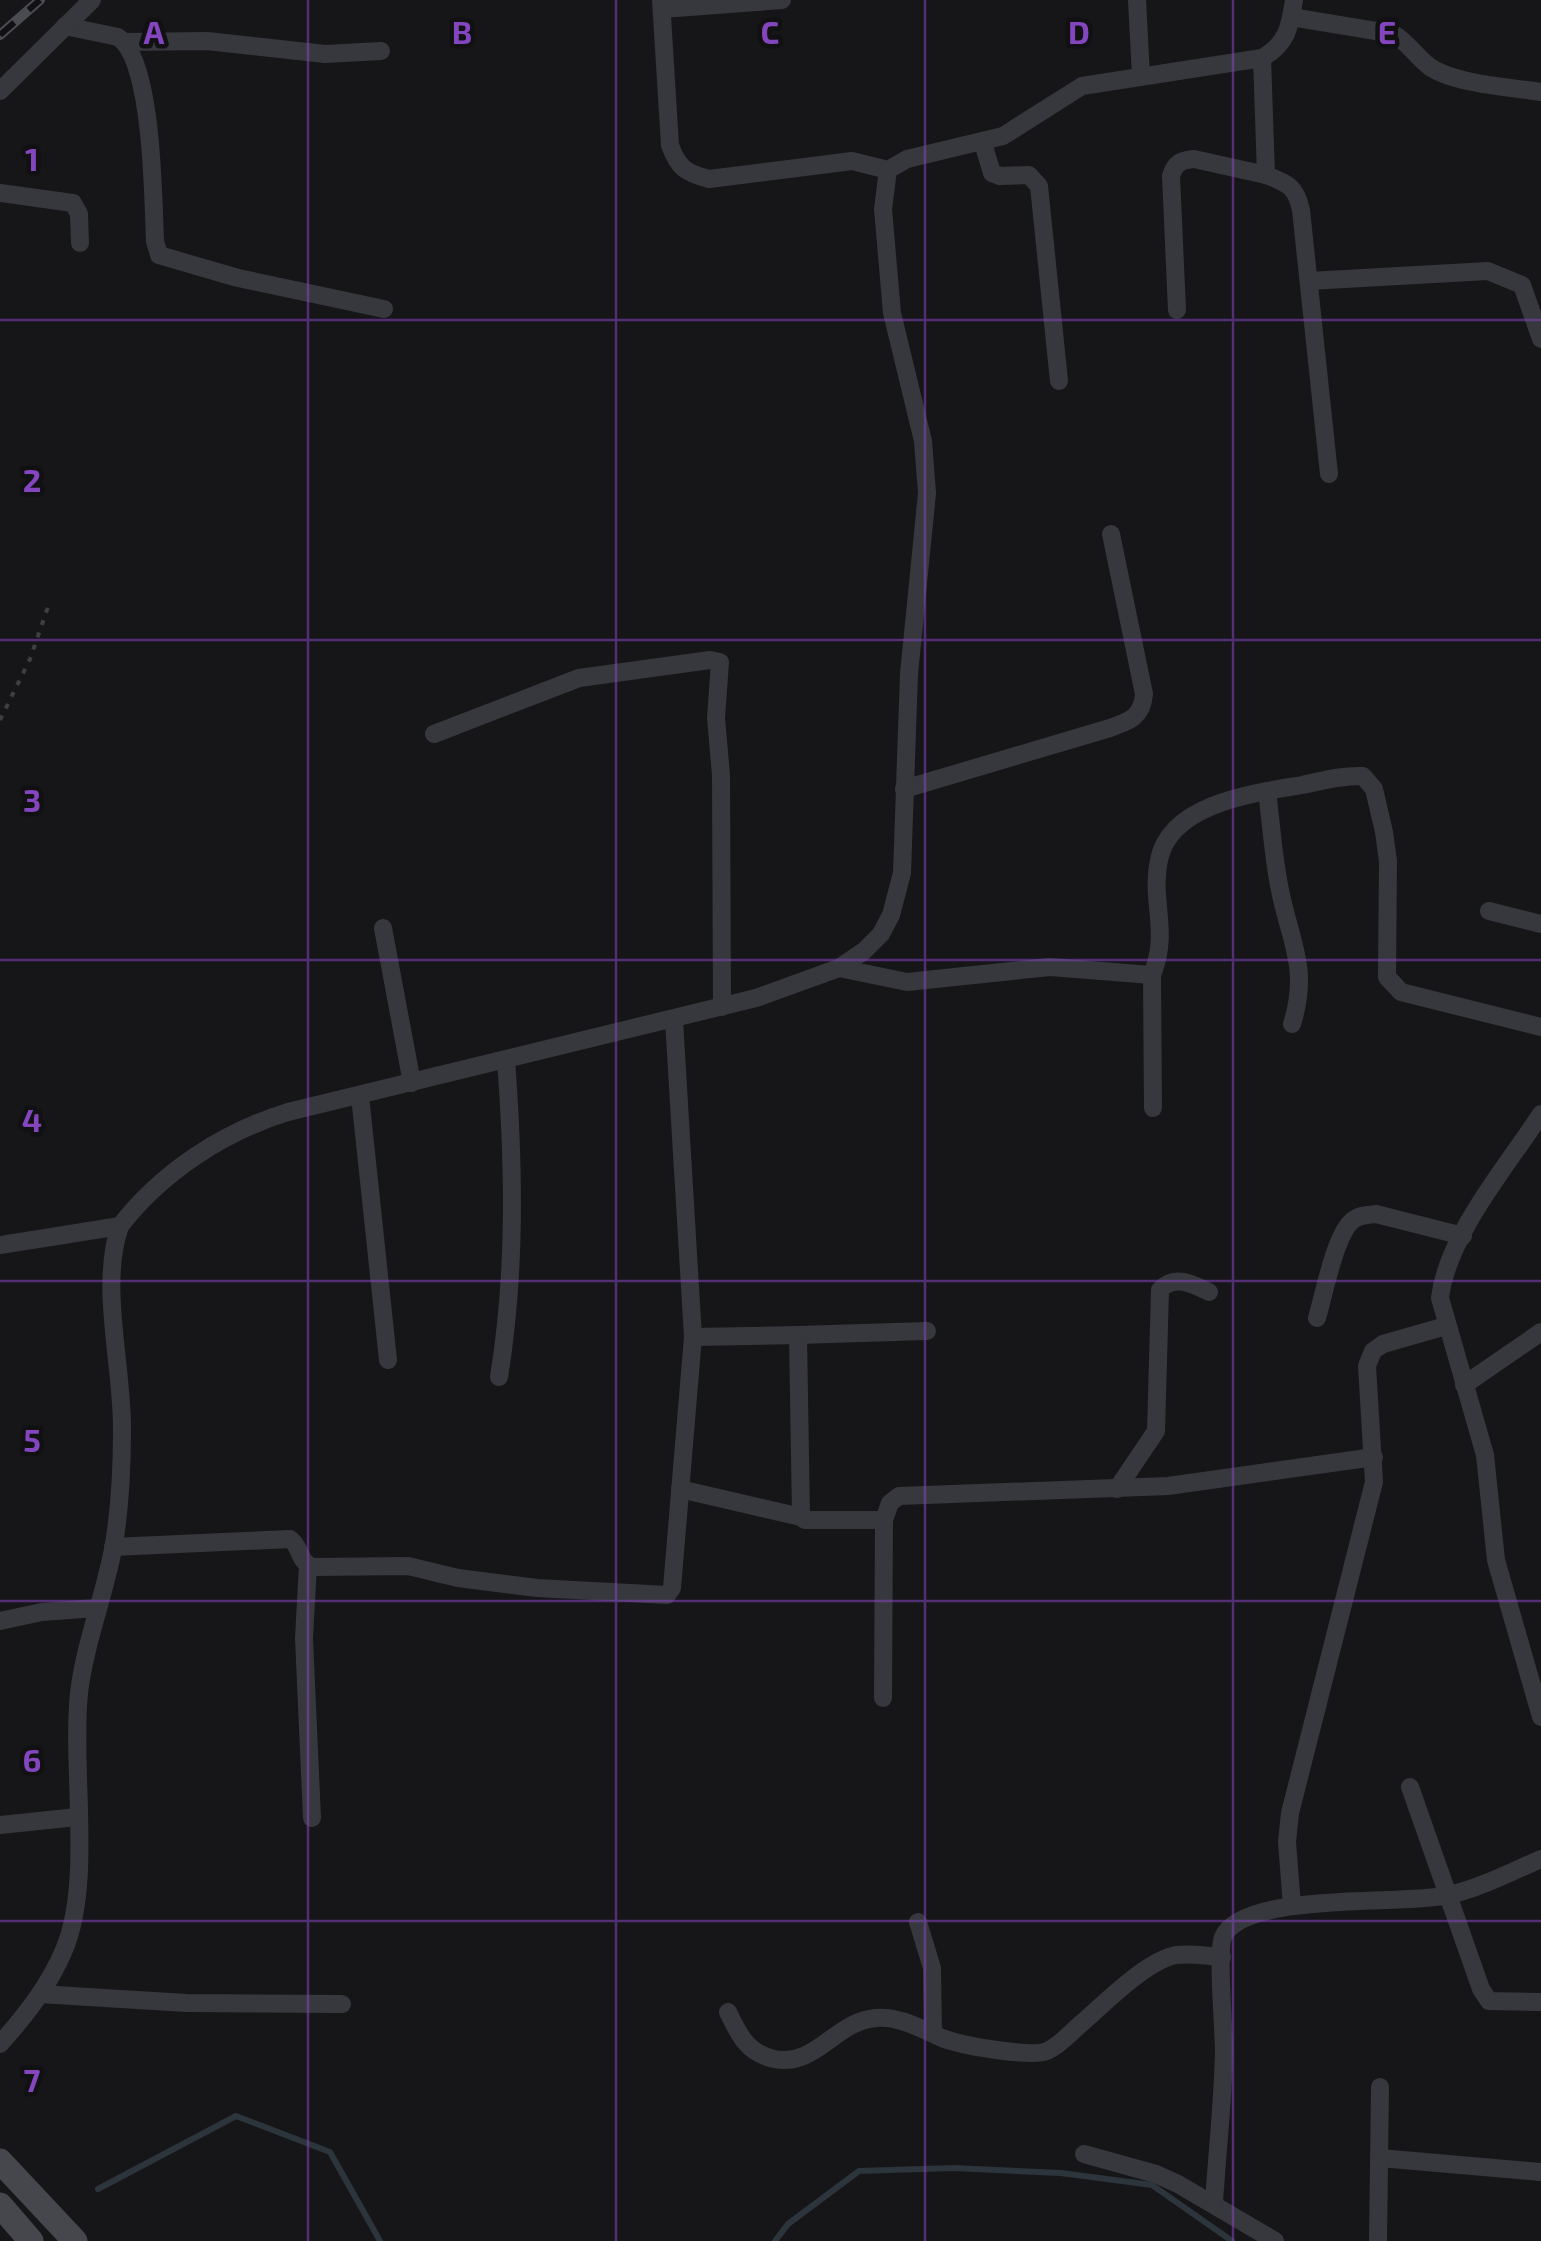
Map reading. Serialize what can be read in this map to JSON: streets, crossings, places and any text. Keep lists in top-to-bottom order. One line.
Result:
{"grid":{"columns":["A","B","C","D","E"],"rows":["1","2","3","4","5","6","7"]}}
